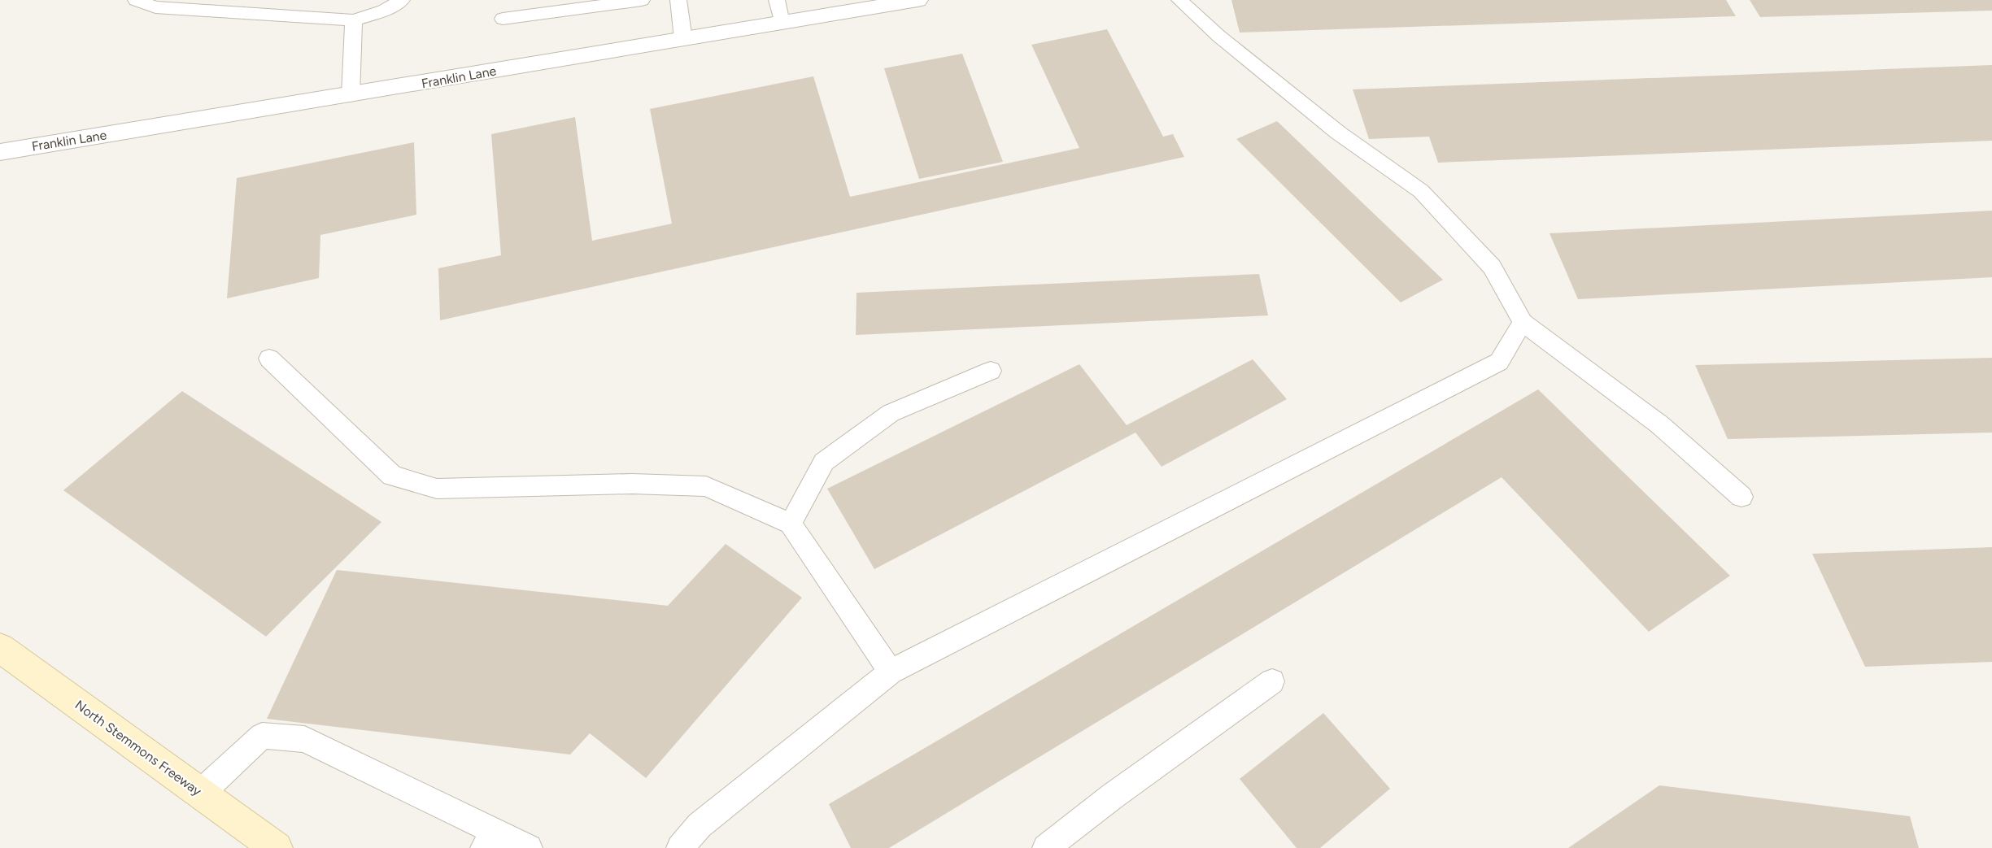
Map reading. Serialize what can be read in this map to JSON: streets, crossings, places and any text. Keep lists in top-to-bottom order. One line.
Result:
{"streets":{"main road":["North Stemmons Freeway"],"street":["Franklin Lane"]}}
